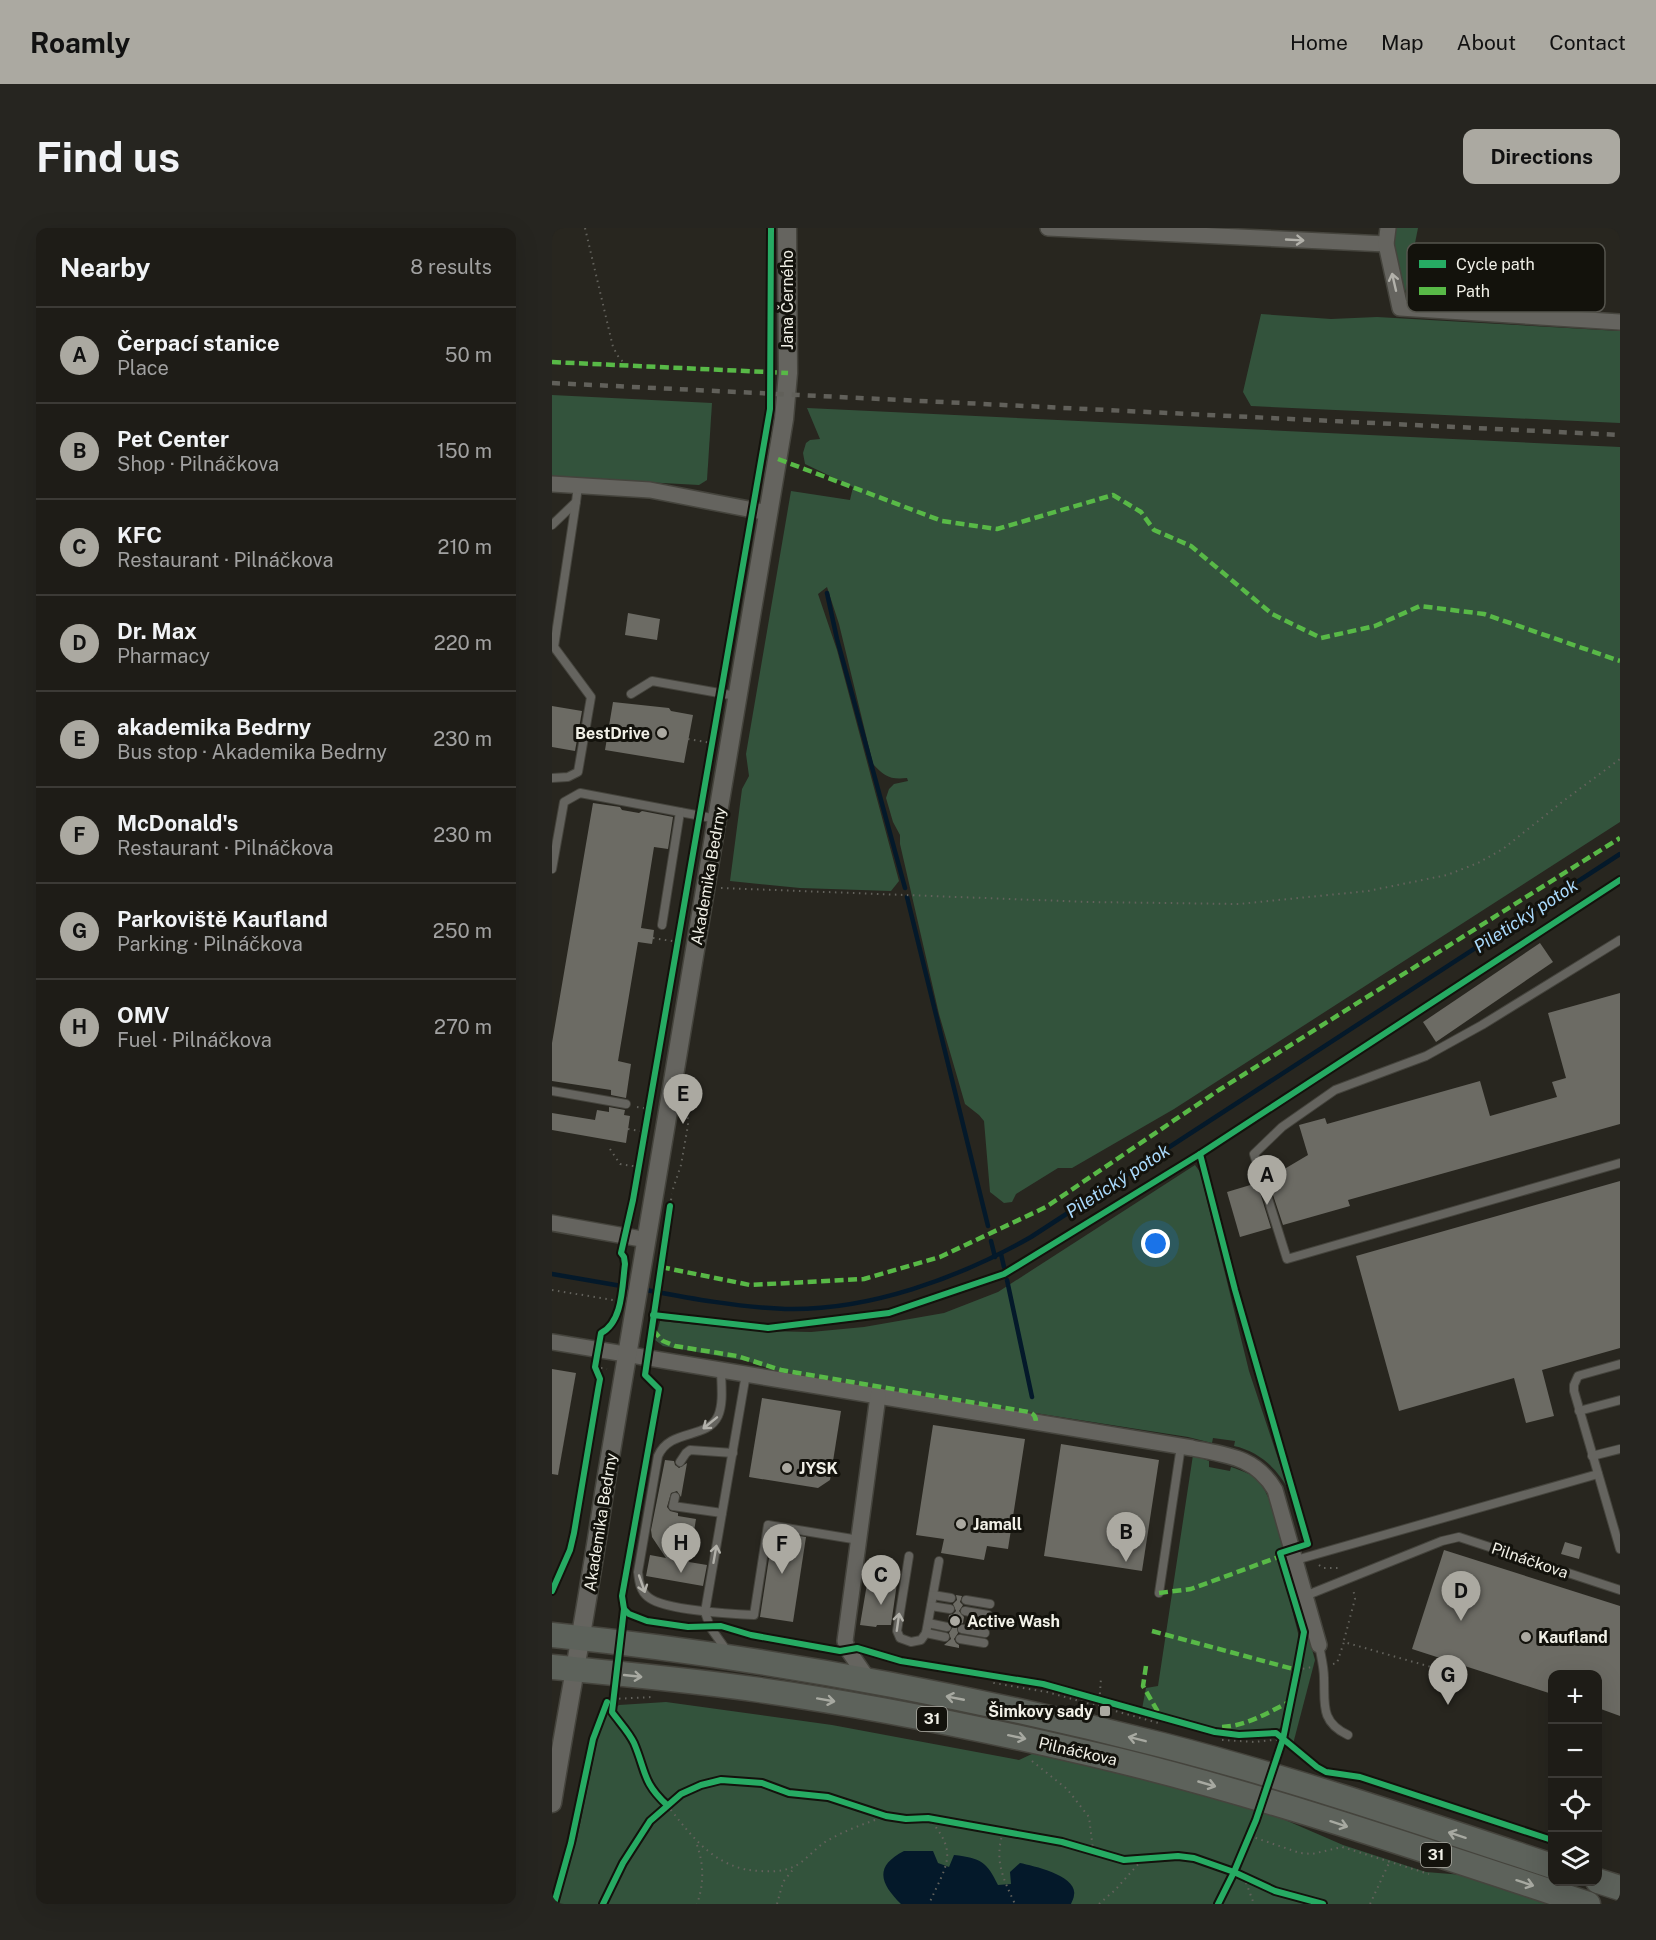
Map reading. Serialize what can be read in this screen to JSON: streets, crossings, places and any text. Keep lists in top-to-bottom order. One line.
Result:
{"streets":{"main road":["Pilnáčkova","31"],"street":["Jana Černého","Akademika Bedrny"]},"crossings":[["Jana Černého","Akademika Bedrny"],["Akademika Bedrny","Pilnáčkova"]],"water":["Piletický potok"],"places":{"other":["BestDrive","JYSK","Jamall","Active Wash","Kaufland"],"transit":["Šimkovy sady"]},"legend":["Cycle path","Path"],"page":{"header":"Roamly","nav":["Home","Map","About","Contact"],"buttons":"Directions","title":"Find us","heading":["Nearby","8 results"],"list":[{"mark":"A","name":"Čerpací stanice","note":"Place","value":"50 m"},{"mark":"B","name":"Pet Center","note":"Shop · Pilnáčkova","value":"150 m"},{"mark":"C","name":"KFC","note":"Restaurant · Pilnáčkova","value":"210 m"},{"mark":"D","name":"Dr. Max","note":"Pharmacy","value":"220 m"},{"mark":"E","name":"akademika Bedrny","note":"Bus stop · Akademika Bedrny","value":"230 m"},{"mark":"F","name":"McDonald's","note":"Restaurant · Pilnáčkova","value":"230 m"},{"mark":"G","name":"Parkoviště Kaufland","note":"Parking · Pilnáčkova","value":"250 m"},{"mark":"H","name":"OMV","note":"Fuel · Pilnáčkova","value":"270 m"}],"pins":["E","A","B","H","F","C","D","G"],"map_buttons":["+","−"]}}
